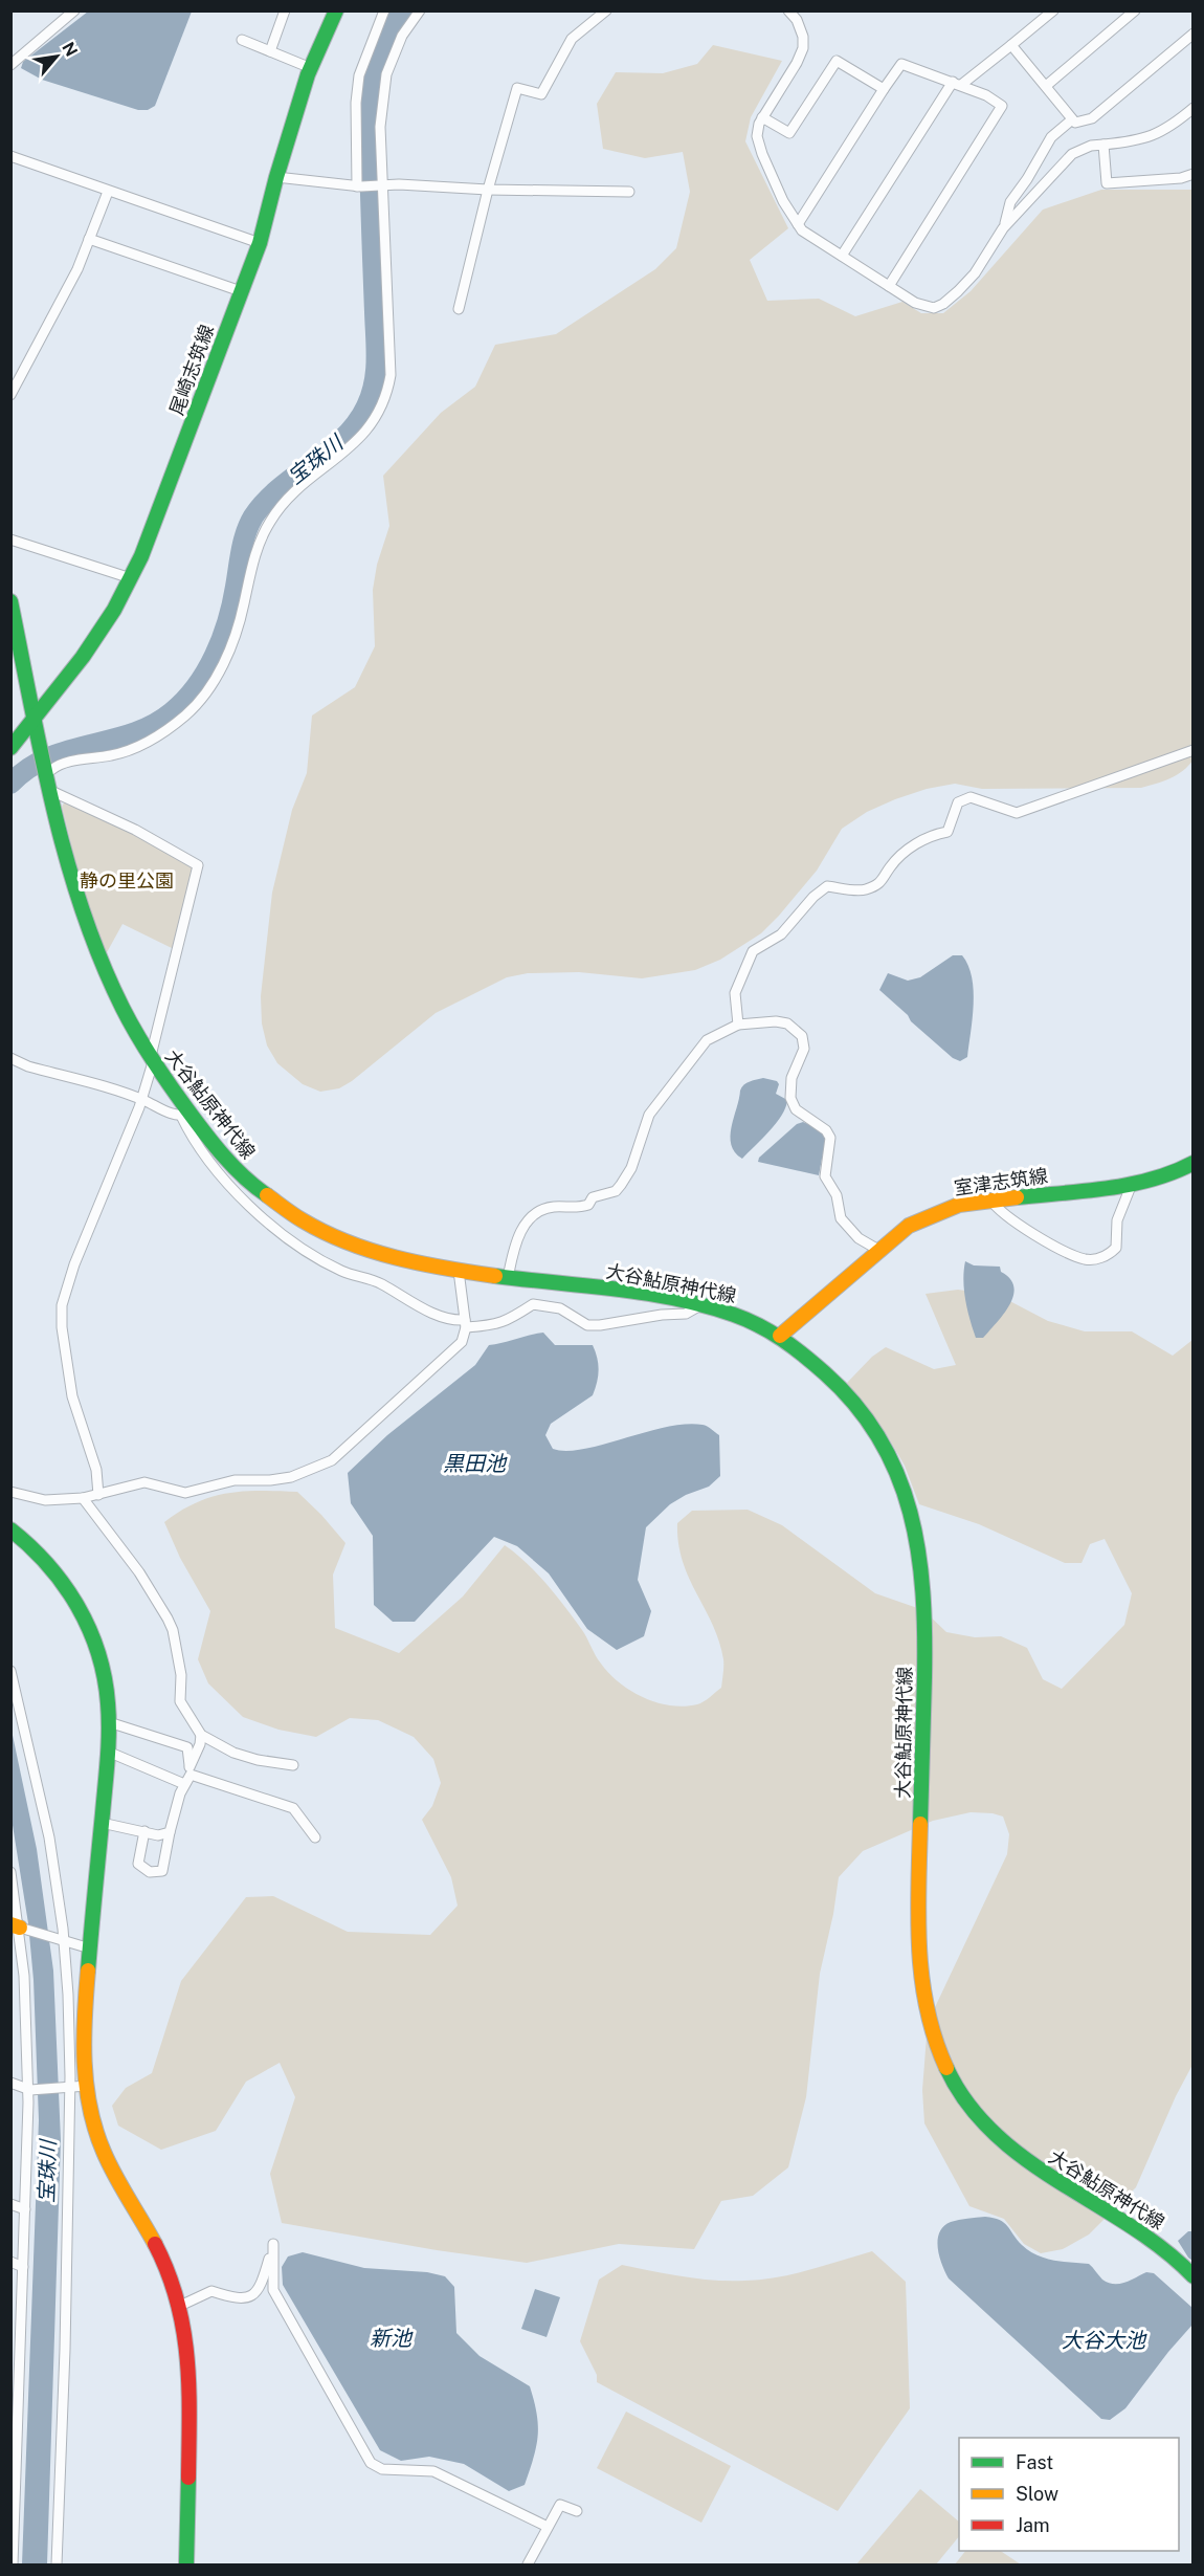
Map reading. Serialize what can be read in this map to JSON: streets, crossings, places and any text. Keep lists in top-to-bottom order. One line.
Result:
{"streets":{"main road":["尾崎志筑線","大谷鮎原神代線","室津志筑線"]},"crossings":[["尾崎志筑線","大谷鮎原神代線"],["大谷鮎原神代線","室津志筑線"]],"water":["宝珠川","黒田池","新池","大谷大池"],"parks":["静の里公園"],"legend":["Fast","Slow","Jam"],"north":"top right"}
